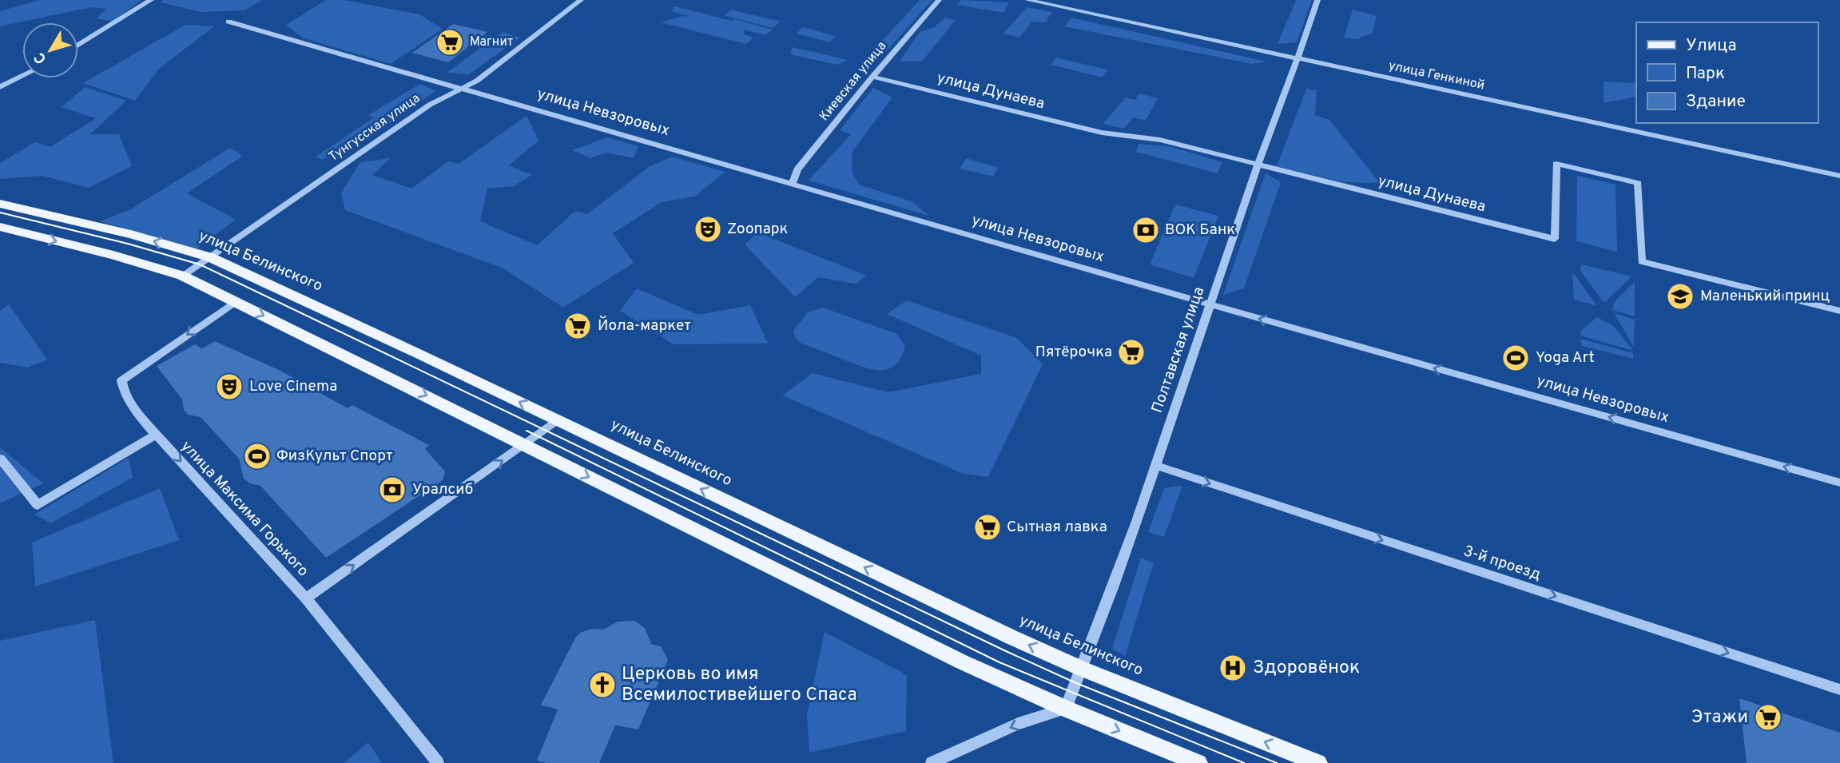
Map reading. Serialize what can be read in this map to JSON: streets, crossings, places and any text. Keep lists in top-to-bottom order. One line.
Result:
{"streets":{"main road":["улица Белинского"],"street":["улица Генкиной","Киевская улица","улица Дунаева","улица Невзоровых","Тунгусская улица","Полтавская улица","улица Максима Горького","3-й проезд"]},"crossings":[["улица Генкиной","Полтавская улица"],["Киевская улица","улица Дунаева"],["Киевская улица","улица Невзоровых"],["улица Дунаева","Полтавская улица"],["улица Невзоровых","Тунгусская улица"],["улица Невзоровых","Полтавская улица"],["Тунгусская улица","улица Белинского"],["улица Белинского","Полтавская улица"],["Полтавская улица","3-й проезд"]],"one_way":["улица Невзоровых","3-й проезд"],"places":{"supermarket":["Магнит","Йола-маркет","Пятёрочка","Сытная лавка","Этажи"],"theatre":["Zooпарк","Love Cinema"],"bank":["ВОК Банк","Уралсиб"],"school or university":["Маленький принц"],"sports":["Yoga Art","ФизКульт Спорт"],"hospital":["Здоровёнок"],"church":["Церковь во имя Всемилостивейшего Спаса"]},"legend":["Улица","Парк","Здание"],"north":"bottom left"}
